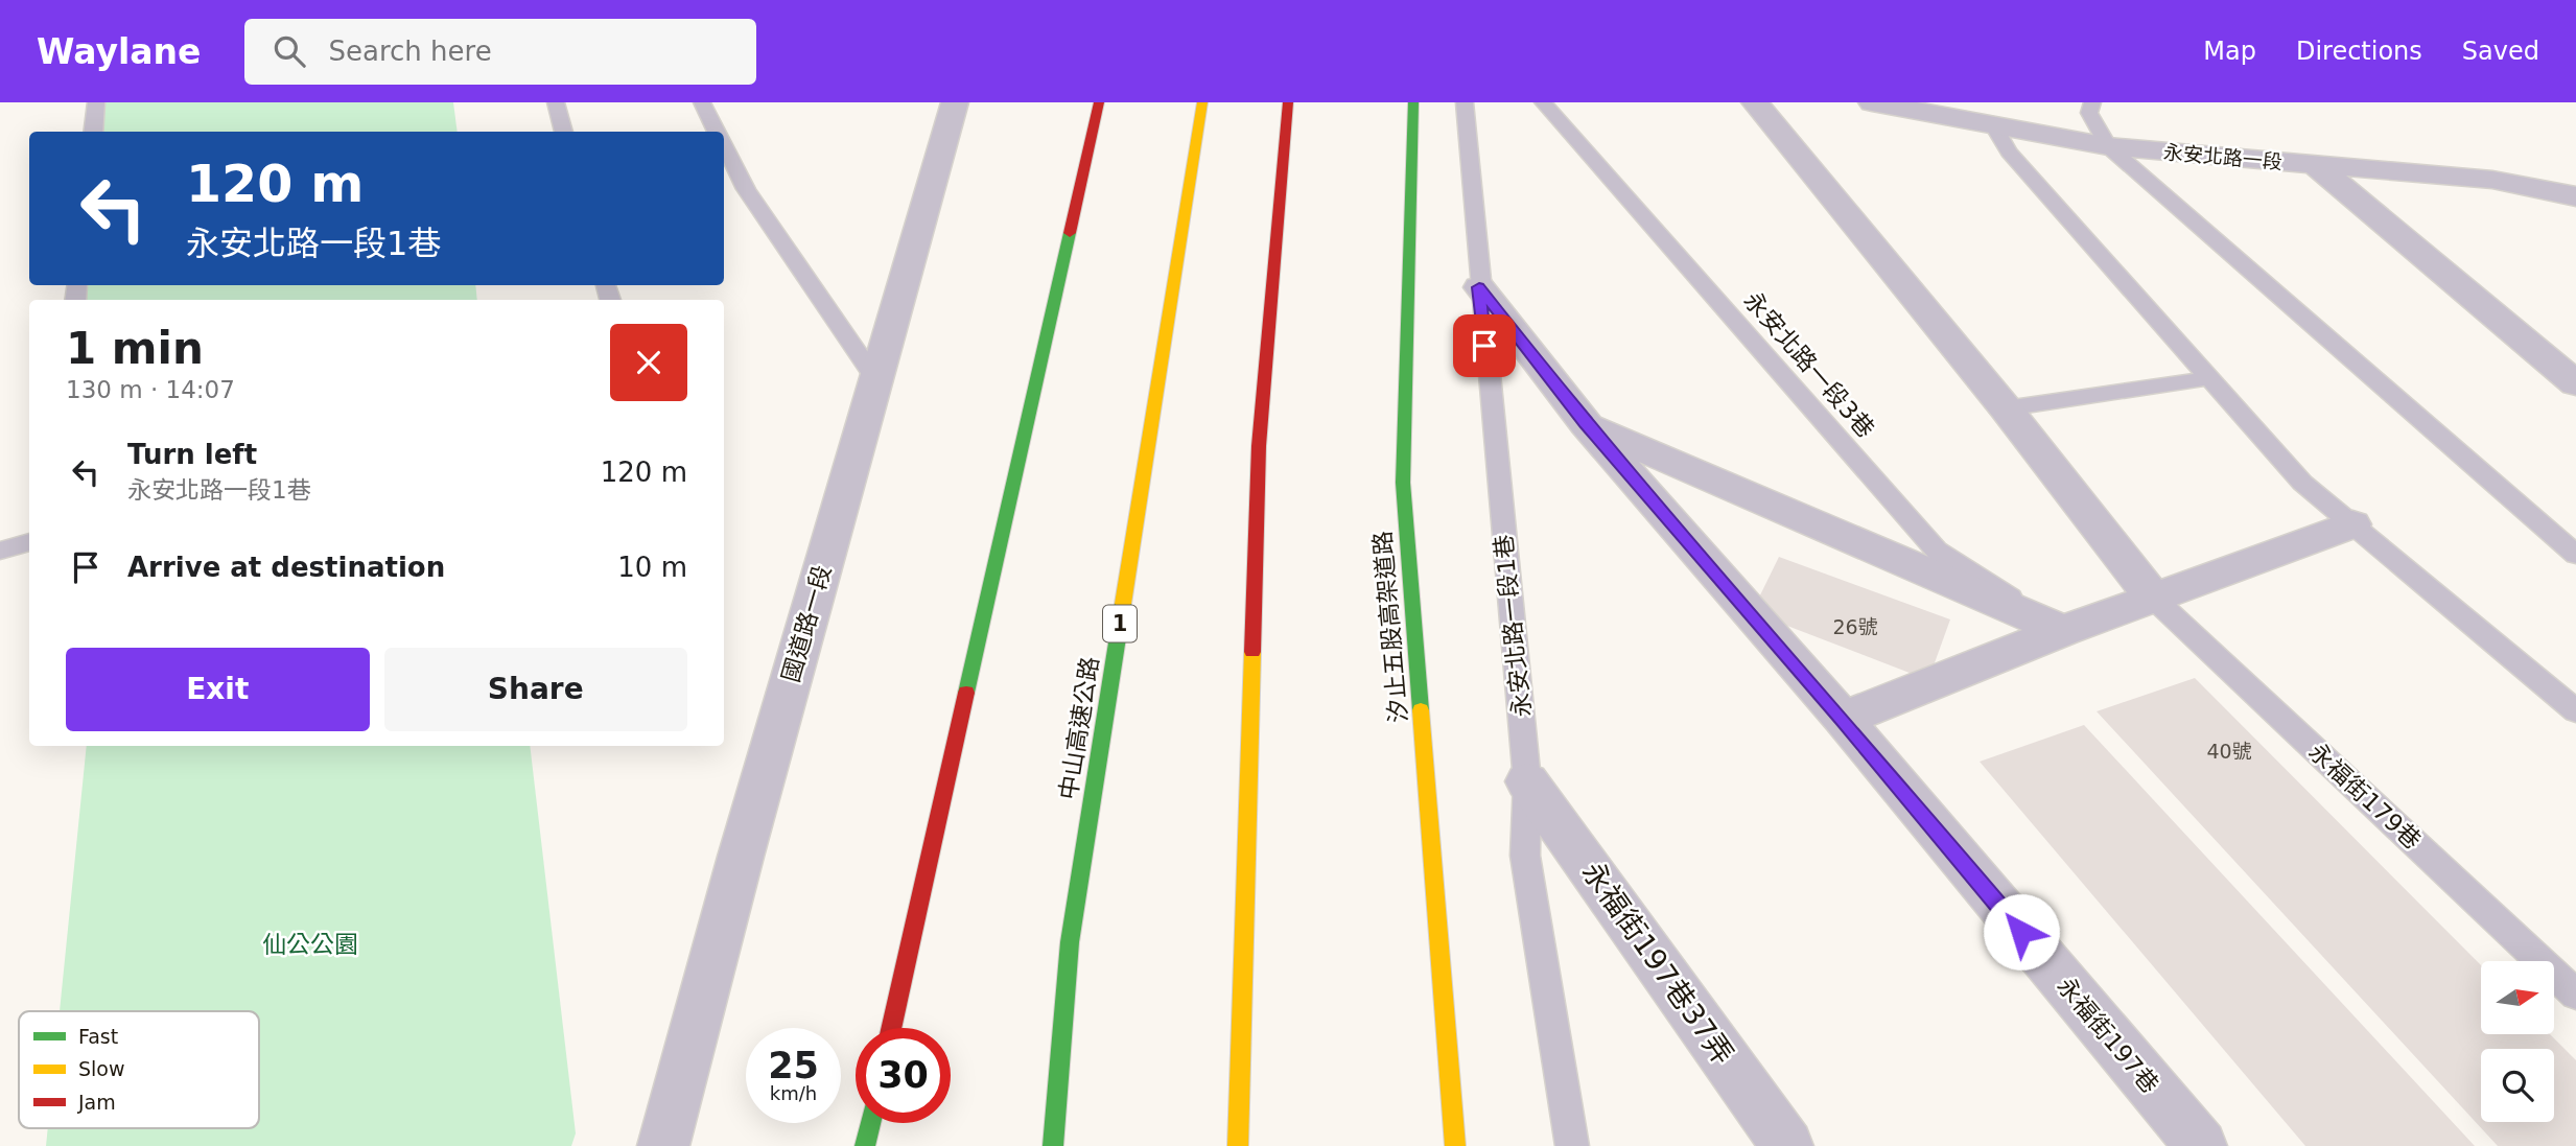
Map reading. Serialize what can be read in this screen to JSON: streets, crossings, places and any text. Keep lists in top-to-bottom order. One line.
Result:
{"streets":{"highway":["1","汐止五股高架道路","中山高速公路"],"street":["永安北路一段","國道路一段","永福街197巷37弄","永福街197巷"],"lane":["永安北路一段3巷","永安北路一段1巷","永福街179巷"]},"crossings":[["永安北路一段1巷","永福街197巷37弄"],["永安北路一段1巷","永福街197巷"]],"parks":["仙公公園"],"house_numbers":["26號","40號"],"legend":["Fast","Slow","Jam"],"north":"right","page":{"header":"Waylane","search":"Search here","nav":["Map","Directions","Saved"],"turn":["120 m","永安北路一段1巷"],"heading":["1 min","130 m · 14:07"],"list":[{"name":"Turn left","note":"永安北路一段1巷","value":"120 m"},{"name":"Arrive at destination","value":"10 m"}],"buttons":["Exit","Share"],"speed":"25 km/h","limit":"30"}}
